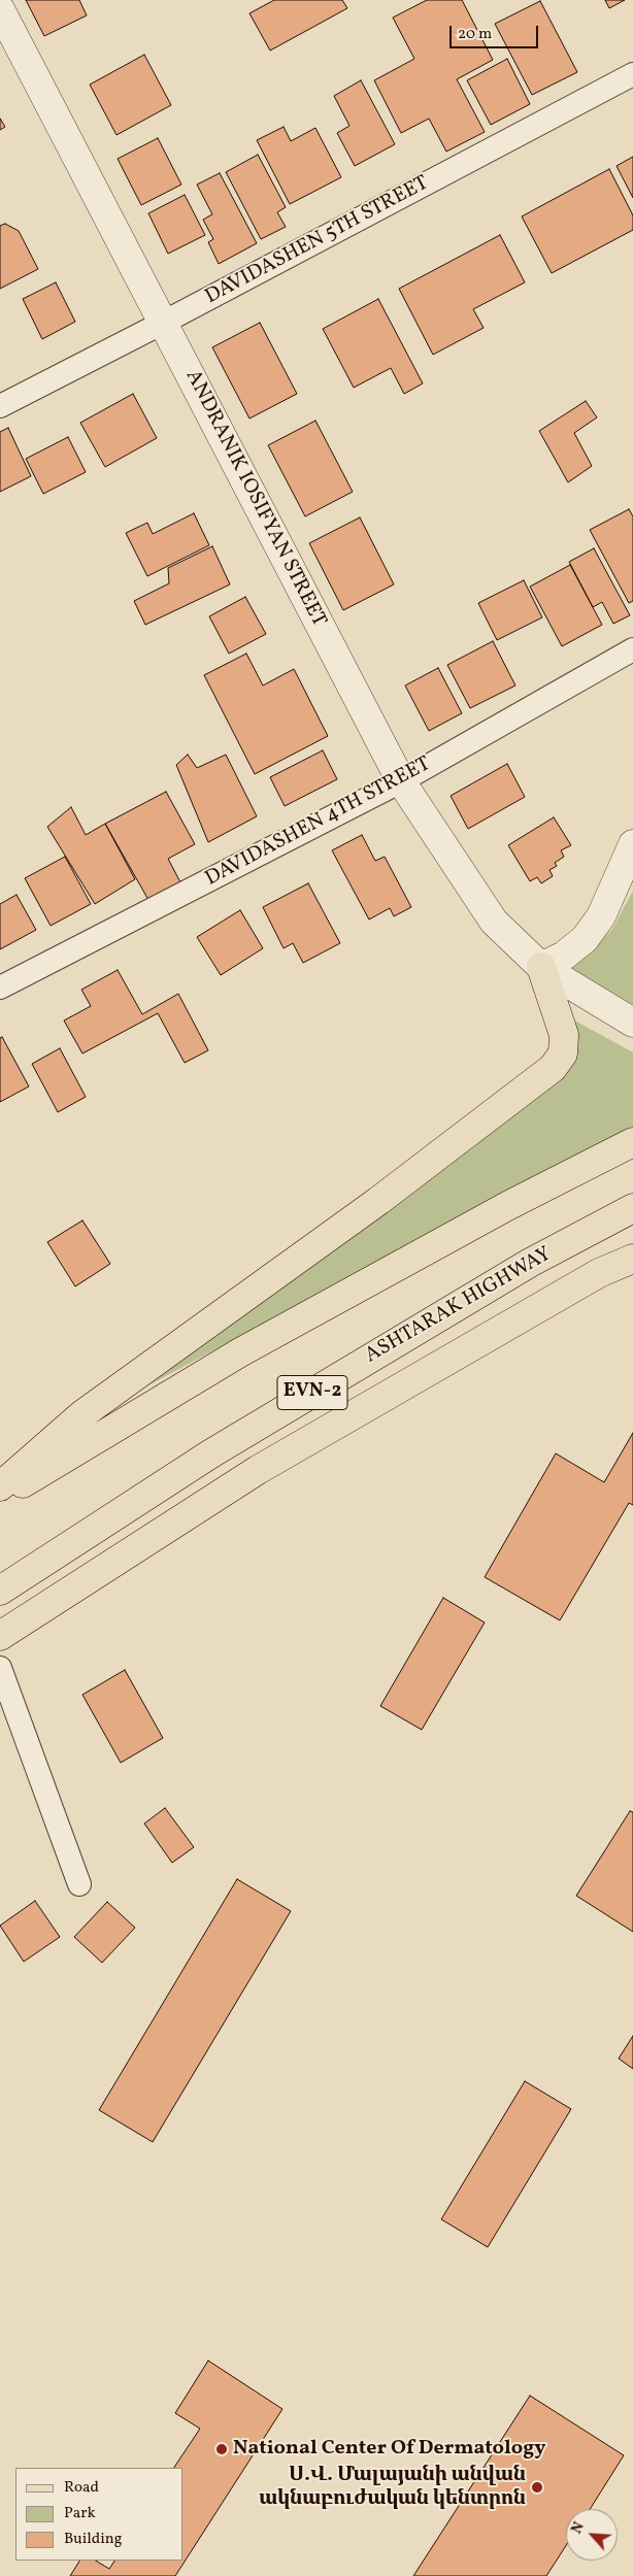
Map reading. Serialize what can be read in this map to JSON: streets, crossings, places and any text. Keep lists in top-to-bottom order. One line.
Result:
{"streets":{"main road":["ASHTARAK HIGHWAY","EVN-2"],"street":["DAVIDASHEN 5TH STREET","ANDRANIK IOSIFYAN STREET","DAVIDASHEN 4TH STREET"]},"crossings":[["DAVIDASHEN 5TH STREET","ANDRANIK IOSIFYAN STREET"],["ANDRANIK IOSIFYAN STREET","DAVIDASHEN 4TH STREET"]],"places":["National Center Of Dermatology","Ս.Վ. Մալայանի անվան ակնաբուժական կենտրոն"],"legend":["Road","Park","Building"],"scale_bar":"20 m","north":"top left"}
